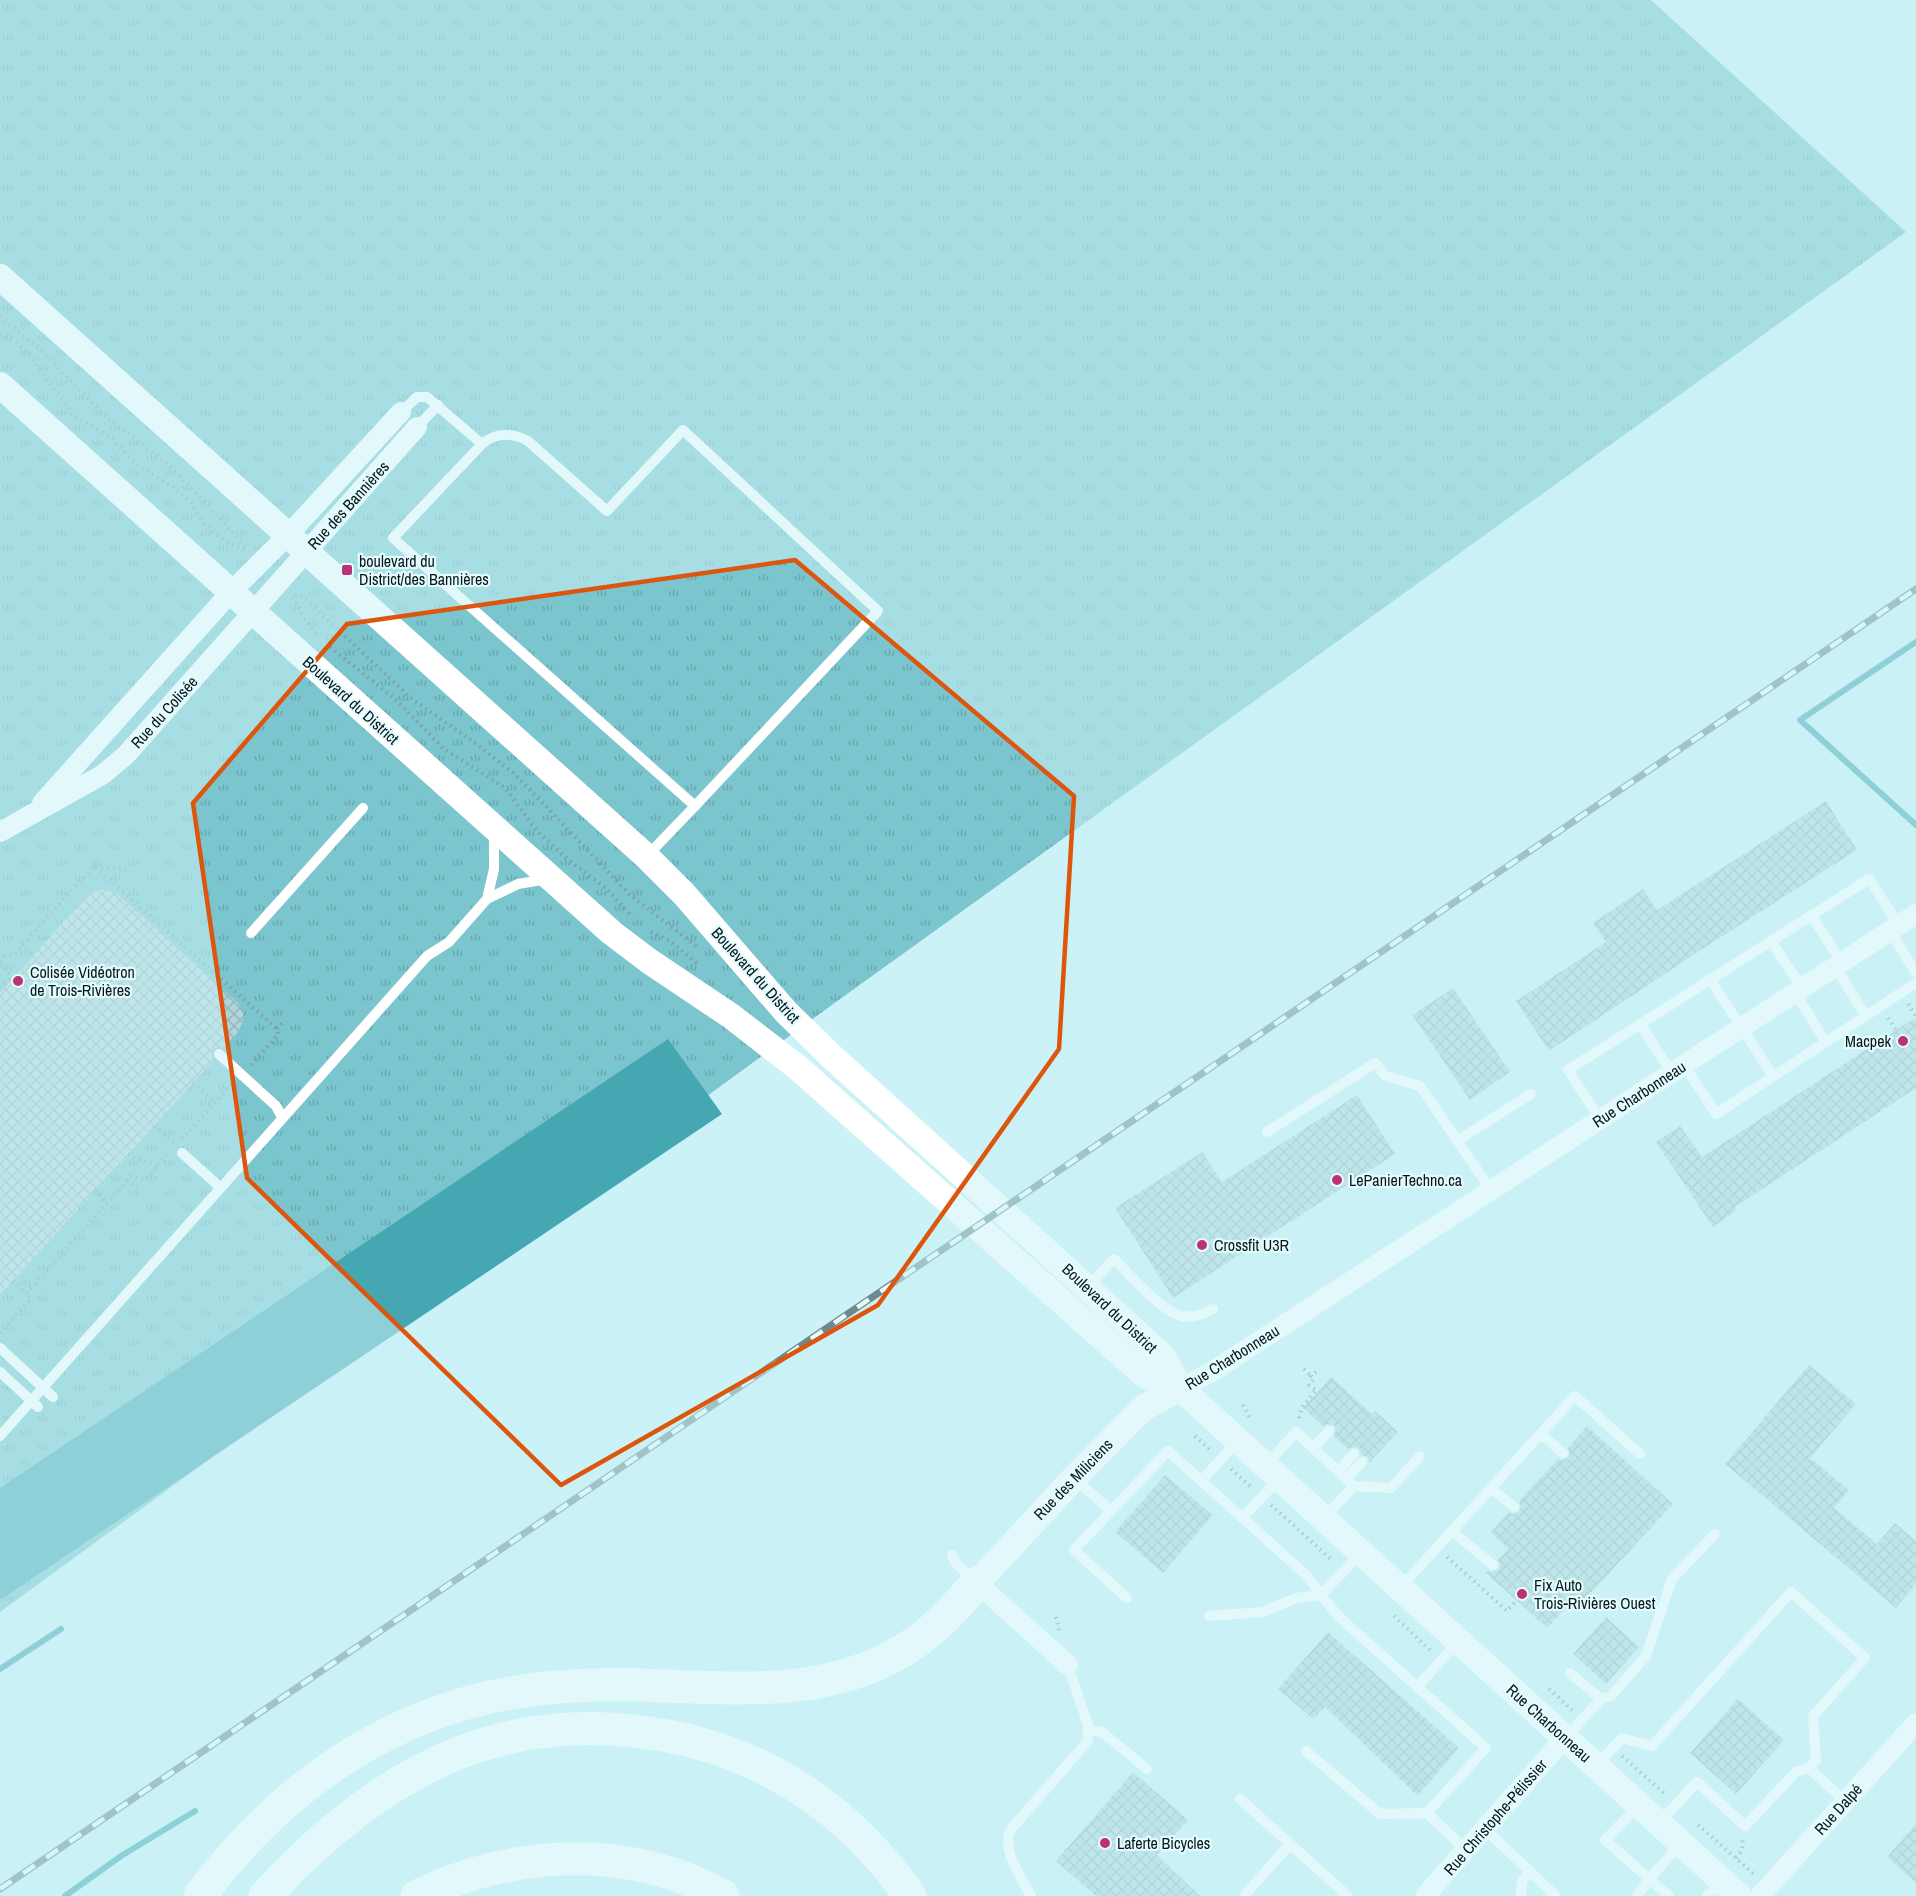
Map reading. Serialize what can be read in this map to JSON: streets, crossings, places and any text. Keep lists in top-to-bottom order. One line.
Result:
{"streets":{"street":["Rue des Bannières","Boulevard du District","Rue du Colisée","Rue Charbonneau","Rue des Miliciens","Rue Dalpé","Rue Christophe-Pélissier"]},"crossings":[["Rue des Bannières","Boulevard du District"],["Rue des Bannières","Rue du Colisée"],["Boulevard du District","Rue du Colisée"],["Boulevard du District","Rue Charbonneau"],["Boulevard du District","Rue des Miliciens"],["Rue Charbonneau","Rue des Miliciens"],["Rue Charbonneau","Rue Christophe-Pélissier"]],"places":{"transit":["boulevard du District/des Bannières"],"other":["Colisée Vidéotron de Trois-Rivières","Macpek","LePanierTechno.ca","Crossfit U3R","Fix Auto Trois-Rivières Ouest","Laferte Bicycles"]}}
